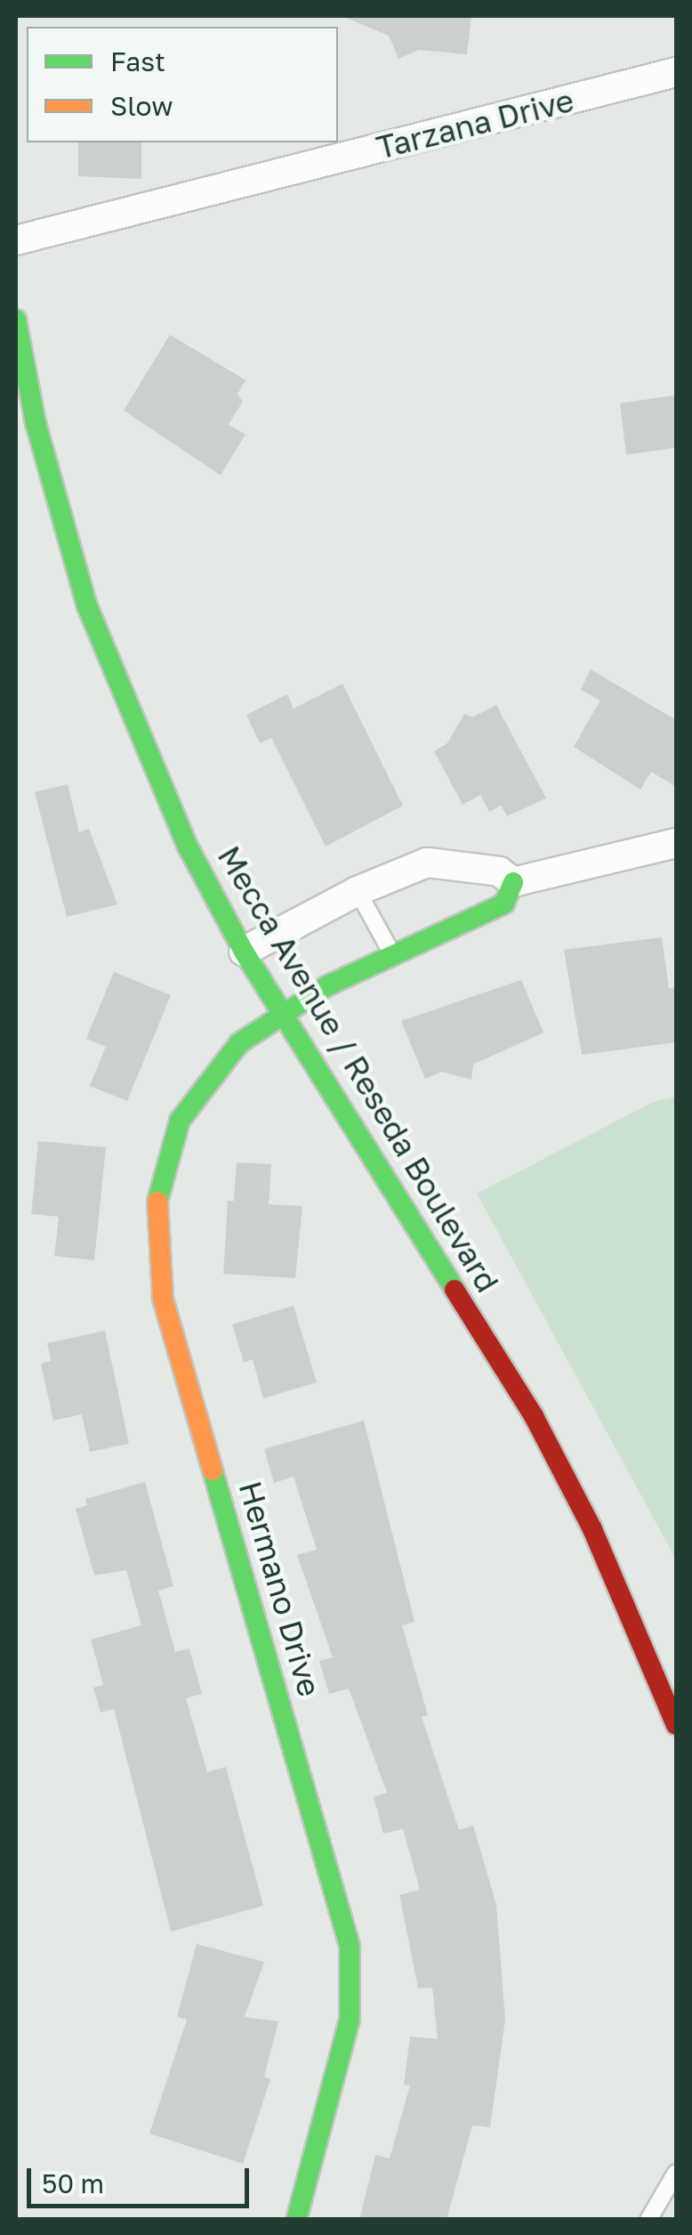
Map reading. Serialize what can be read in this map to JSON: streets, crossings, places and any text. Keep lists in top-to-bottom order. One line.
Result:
{"streets":{"main road":["Mecca Avenue / Reseda Boulevard","Hermano Drive"],"street":["Tarzana Drive"]},"crossings":[["Mecca Avenue / Reseda Boulevard","Hermano Drive"]],"legend":["Fast","Slow"],"scale_bar":"50 m"}
